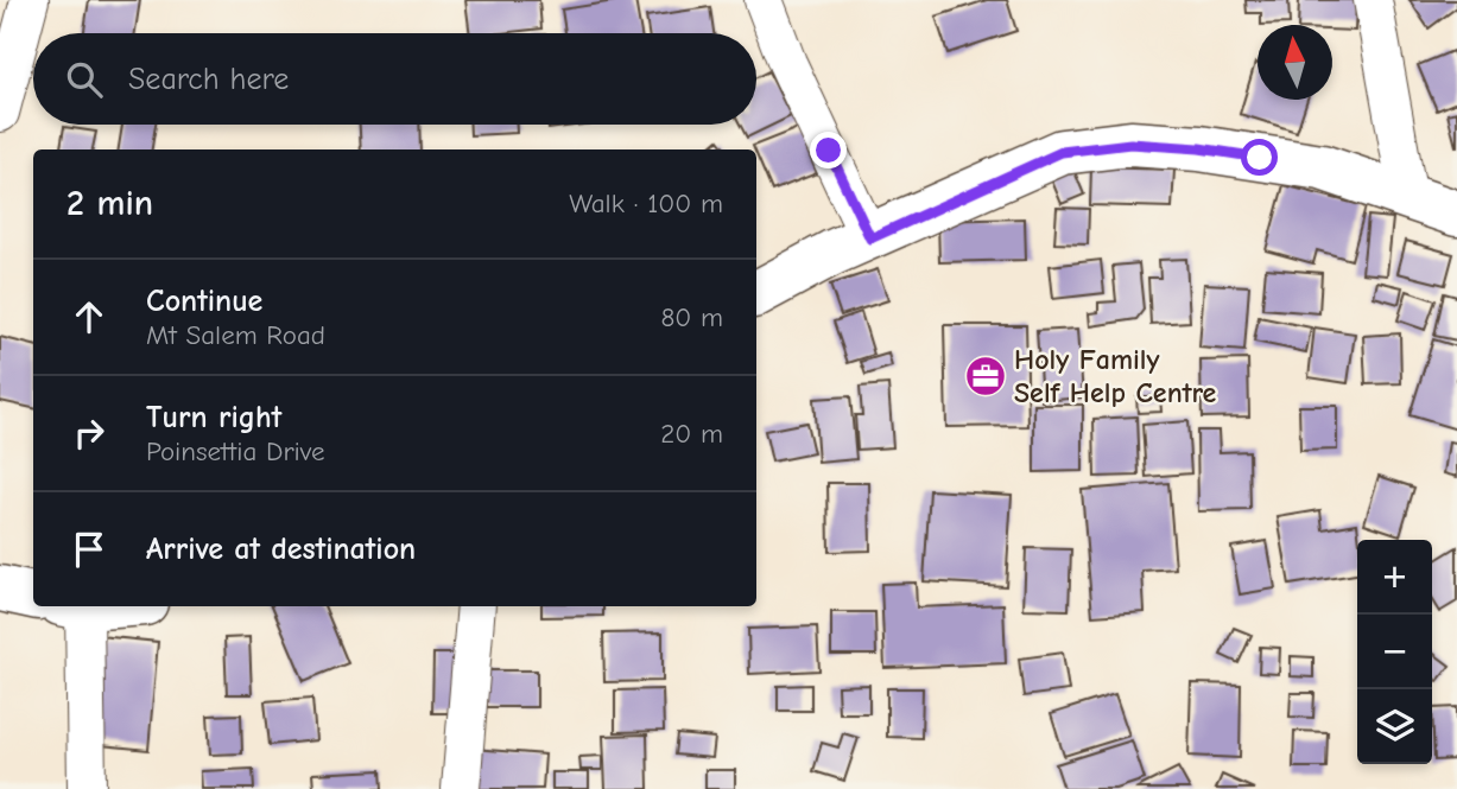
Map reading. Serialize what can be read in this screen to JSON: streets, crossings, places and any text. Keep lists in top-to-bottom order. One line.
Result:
{"places":{"office":["Holy Family Self Help Centre"]},"north":"top","page":{"search":"Search here","heading":["2 min","Walk · 100 m"],"list":[["Continue","Mt Salem Road","80 m"],["Turn right","Poinsettia Drive","20 m"],"Arrive at destination"],"map_buttons":["+","−"]}}
